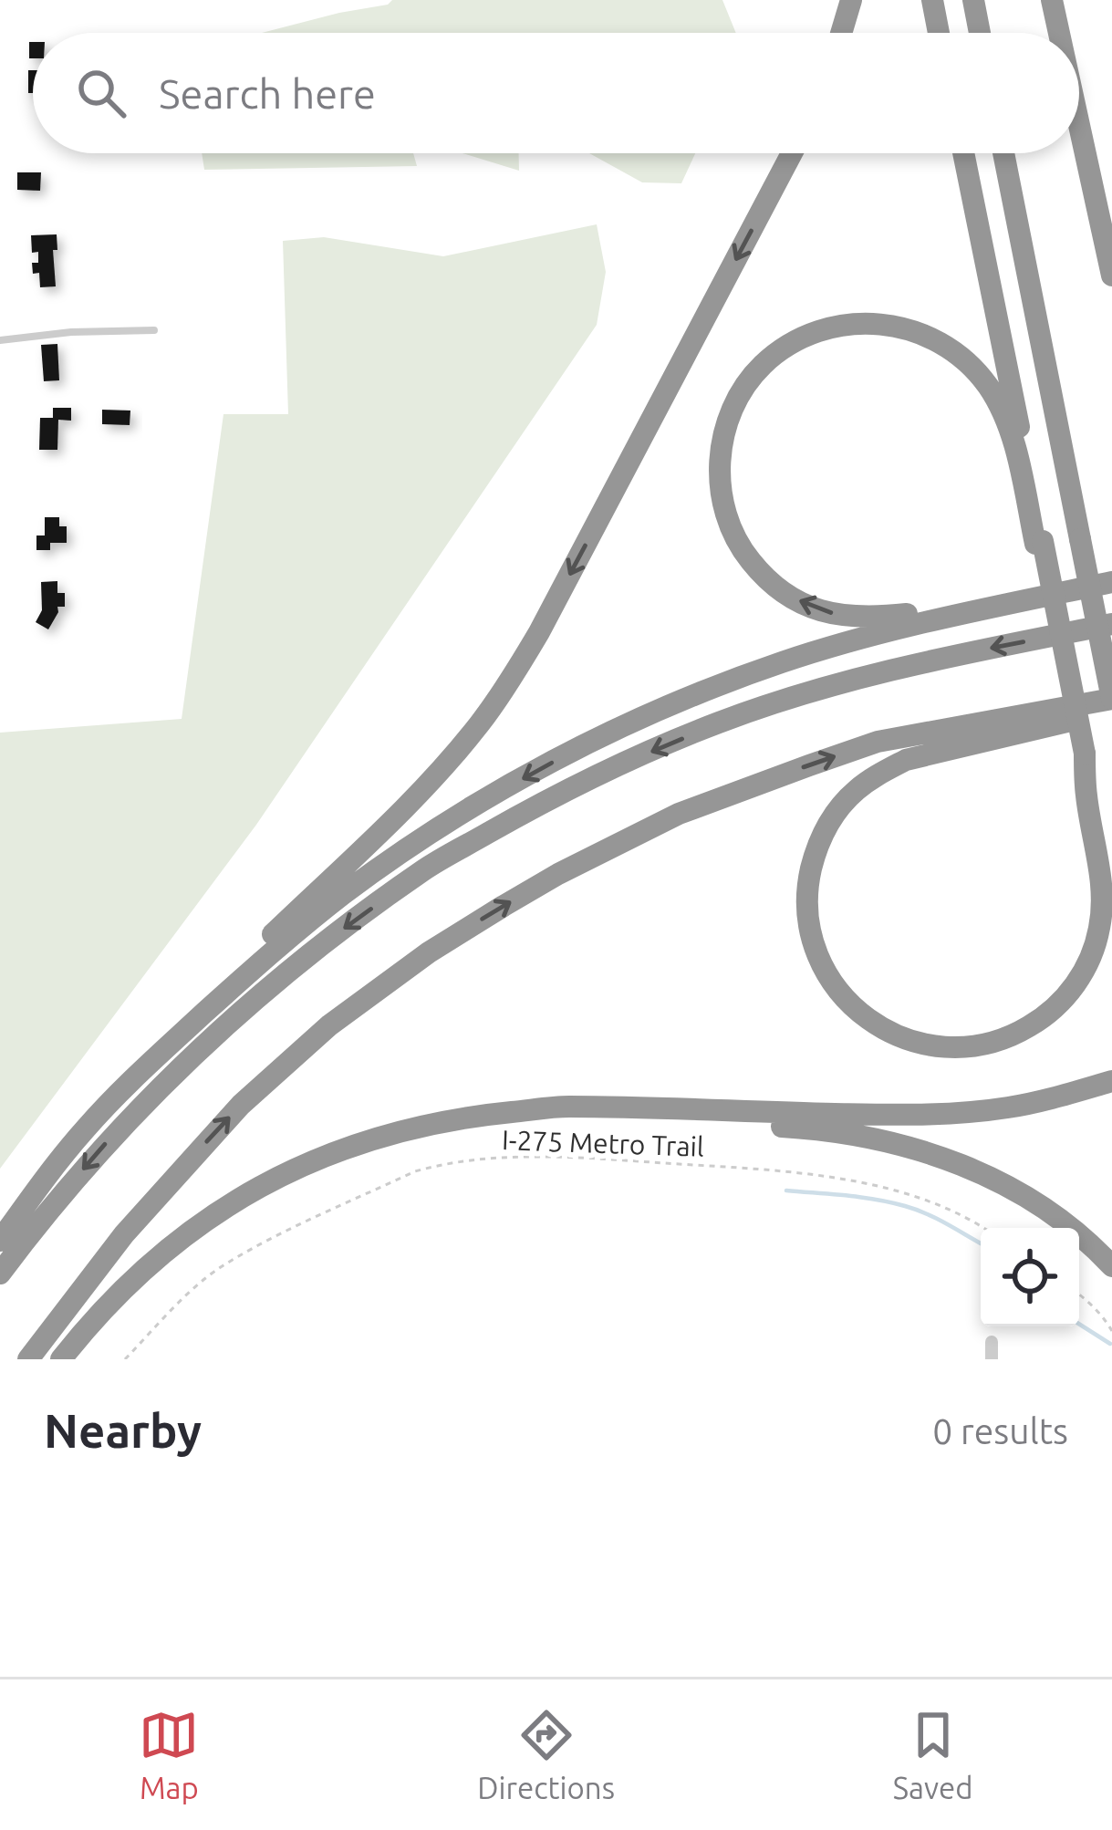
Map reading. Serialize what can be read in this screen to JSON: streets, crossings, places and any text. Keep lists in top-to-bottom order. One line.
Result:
{"streets":{"path":["I-275 Metro Trail"]},"page":{"search":"Search here","heading":["Nearby","0 results"],"nav":["Map","Directions","Saved"]}}
